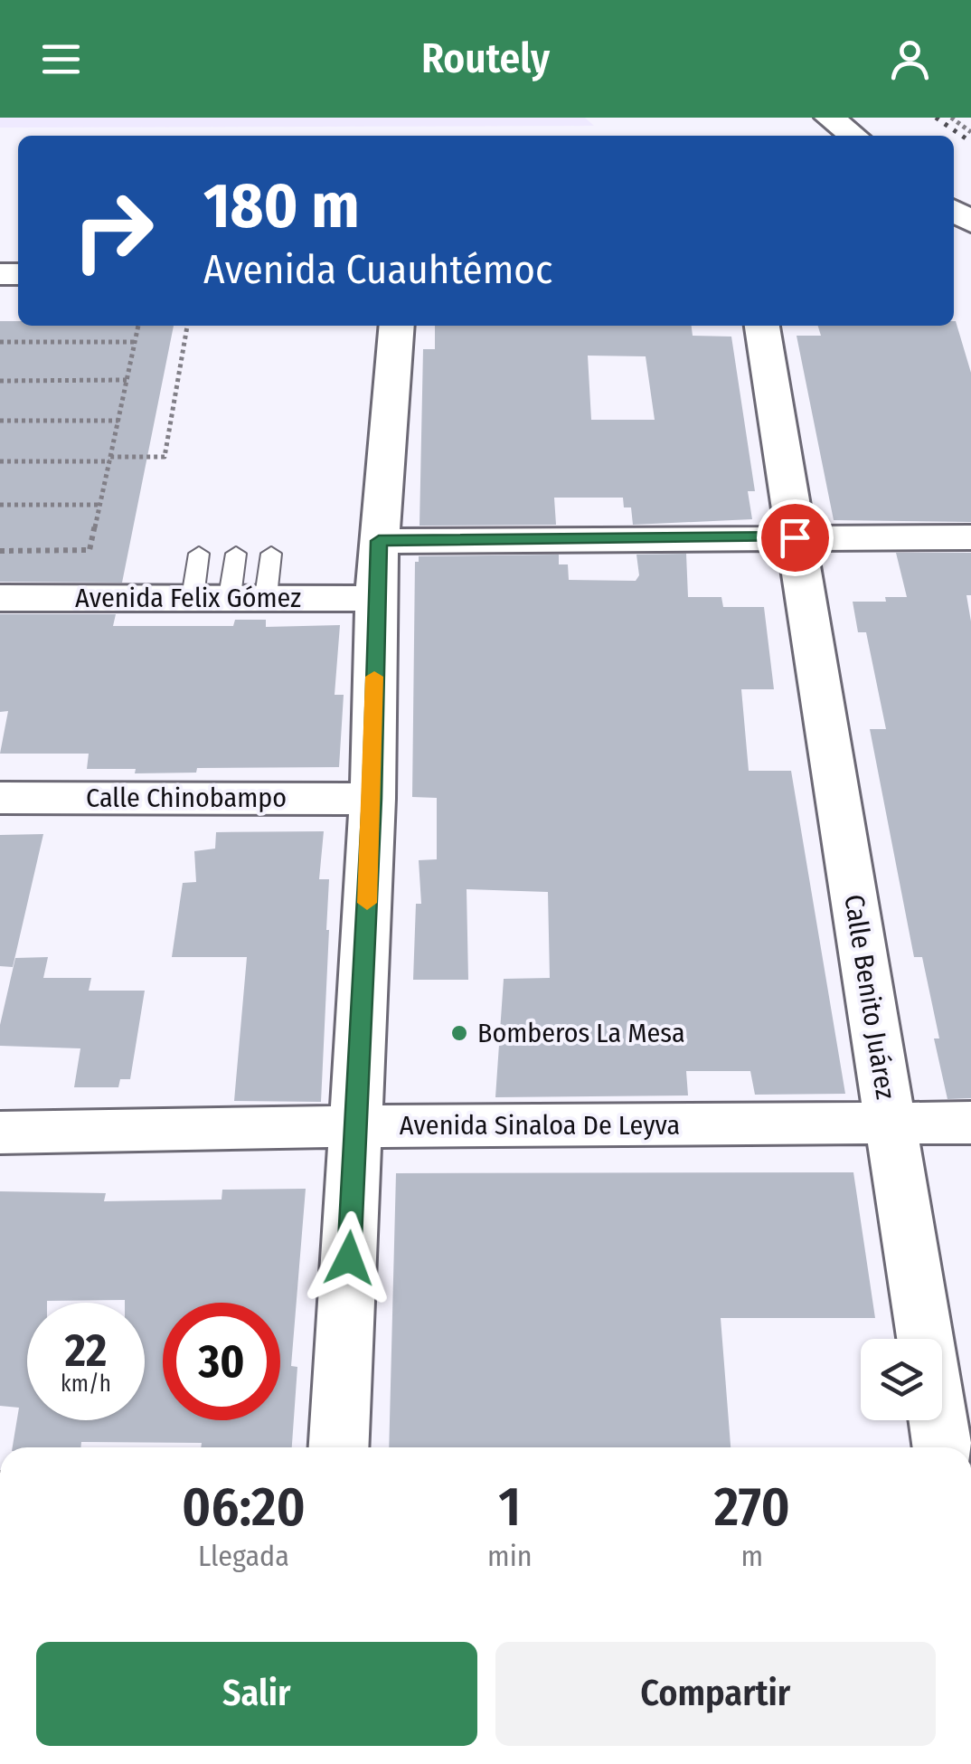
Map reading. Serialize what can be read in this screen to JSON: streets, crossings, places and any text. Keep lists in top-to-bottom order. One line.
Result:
{"streets":{"street":["Avenida Felix Gómez","Calle Chinobampo","Calle Benito Juárez","Avenida Sinaloa De Leyva"]},"crossings":[["Calle Benito Juárez","Avenida Sinaloa De Leyva"]],"places":["Bomberos La Mesa"],"page":{"header":"Routely","turn":["180 m","Avenida Cuauhtémoc"],"speed":"22 km/h","limit":"30","eta":["06:20","Llegada","1","min","270","m"],"buttons":["Salir","Compartir"]}}
